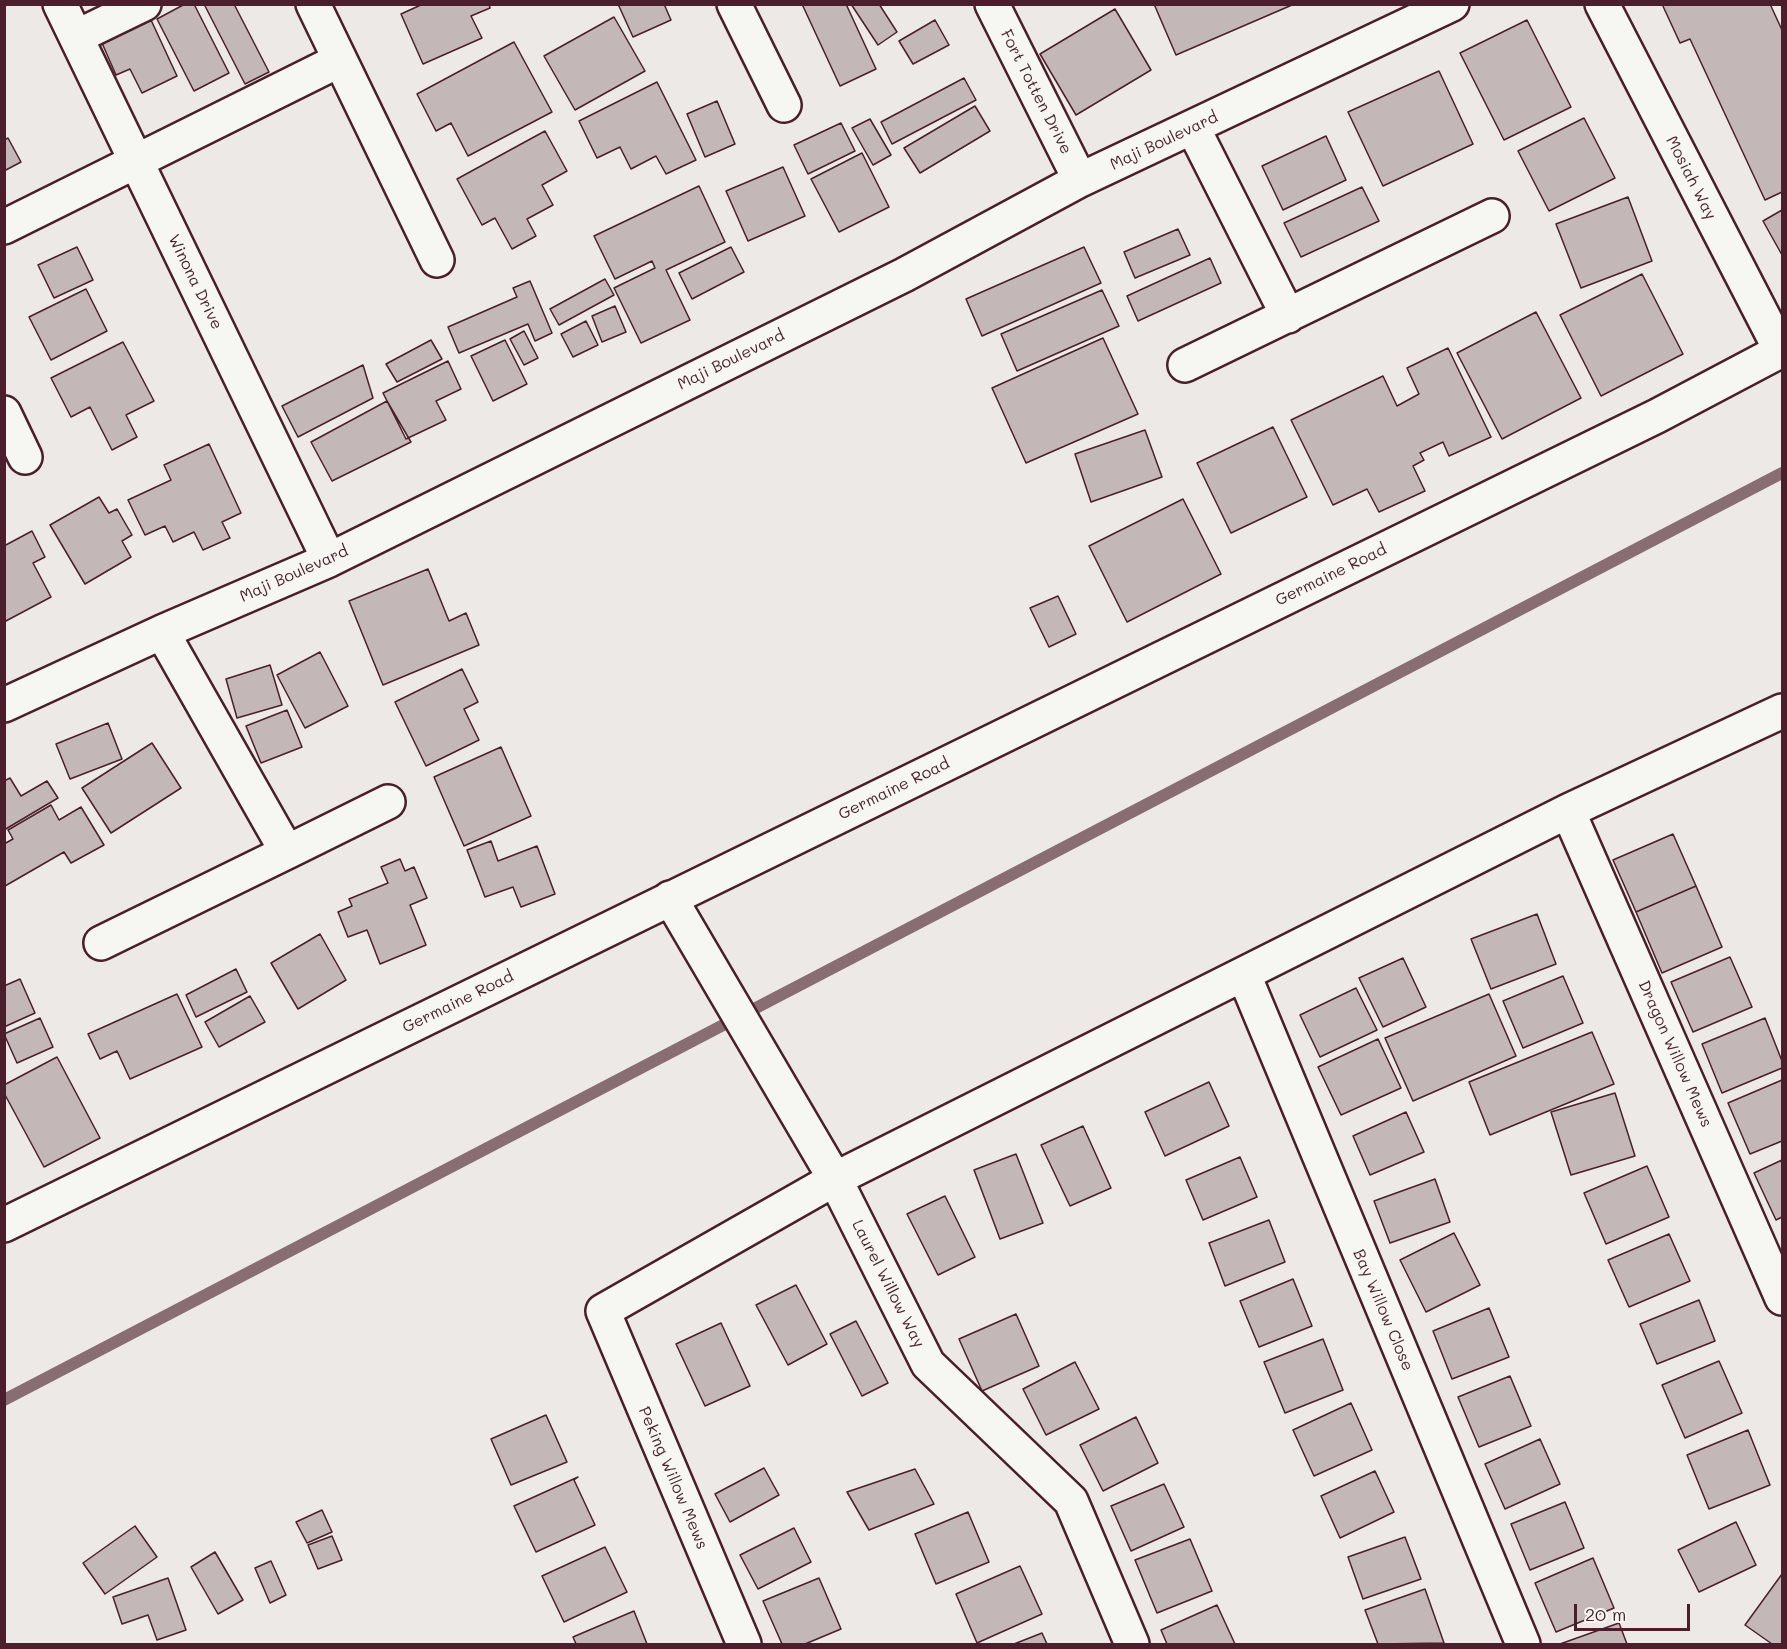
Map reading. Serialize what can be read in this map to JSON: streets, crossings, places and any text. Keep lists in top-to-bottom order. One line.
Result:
{"streets":{"street":["Fort Totten Drive","Maji Boulevard","Mosiah Way","Winona Drive","Germaine Road","Dragon Willow Mews","Laurel Willow Way","Bay Willow Close","Peking Willow Mews"]},"crossings":[["Fort Totten Drive","Maji Boulevard"],["Maji Boulevard","Winona Drive"],["Mosiah Way","Germaine Road"],["Germaine Road","Laurel Willow Way"],["Laurel Willow Way","Peking Willow Mews"]],"scale_bar":"20 m"}
